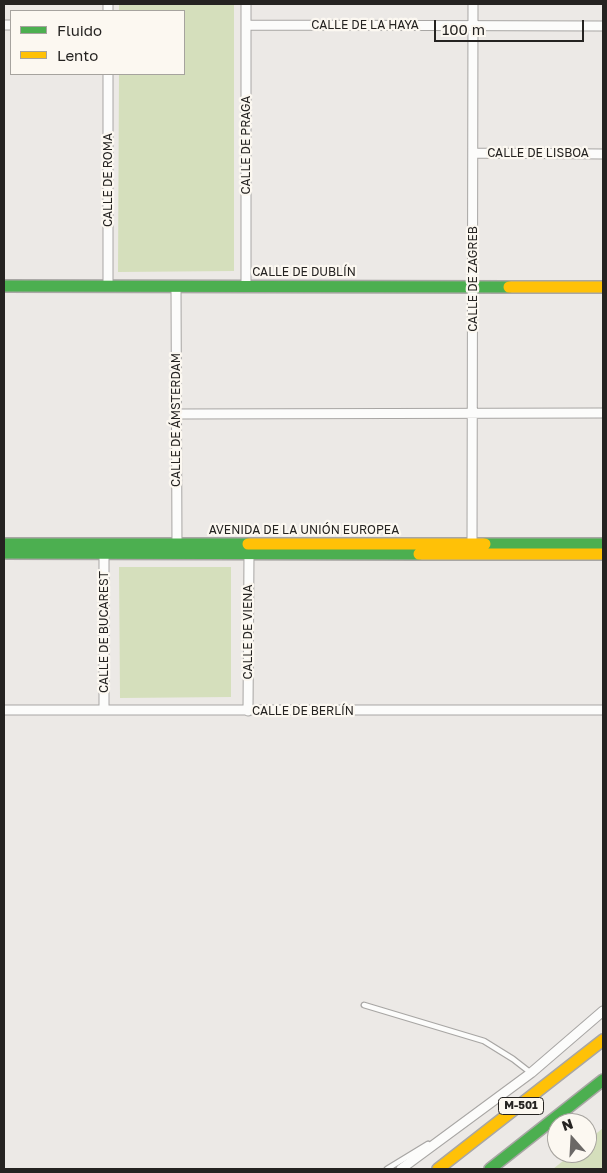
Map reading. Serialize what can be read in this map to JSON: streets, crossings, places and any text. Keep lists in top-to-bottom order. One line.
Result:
{"streets":{"main road":["CALLE DE DUBLÍN","AVENIDA DE LA UNIÓN EUROPEA","M-501"],"street":["CALLE DE LA HAYA","CALLE DE PRAGA","CALLE DE LISBOA","CALLE DE ROMA","CALLE DE ZAGREB","CALLE DE ÁMSTERDAM","CALLE DE BUCAREST","CALLE DE VIENA","CALLE DE BERLÍN"]},"crossings":[["CALLE DE LA HAYA","CALLE DE PRAGA"],["CALLE DE LA HAYA","CALLE DE ZAGREB"],["CALLE DE PRAGA","CALLE DE DUBLÍN"],["CALLE DE LISBOA","CALLE DE ZAGREB"],["CALLE DE ROMA","CALLE DE DUBLÍN"],["CALLE DE DUBLÍN","CALLE DE ZAGREB"],["CALLE DE DUBLÍN","CALLE DE ÁMSTERDAM"],["CALLE DE ZAGREB","AVENIDA DE LA UNIÓN EUROPEA"],["CALLE DE ÁMSTERDAM","AVENIDA DE LA UNIÓN EUROPEA"],["AVENIDA DE LA UNIÓN EUROPEA","CALLE DE BUCAREST"],["AVENIDA DE LA UNIÓN EUROPEA","CALLE DE VIENA"],["CALLE DE BUCAREST","CALLE DE BERLÍN"],["CALLE DE VIENA","CALLE DE BERLÍN"]],"legend":["Fluido","Lento"],"scale_bar":"100 m","north":"top"}
